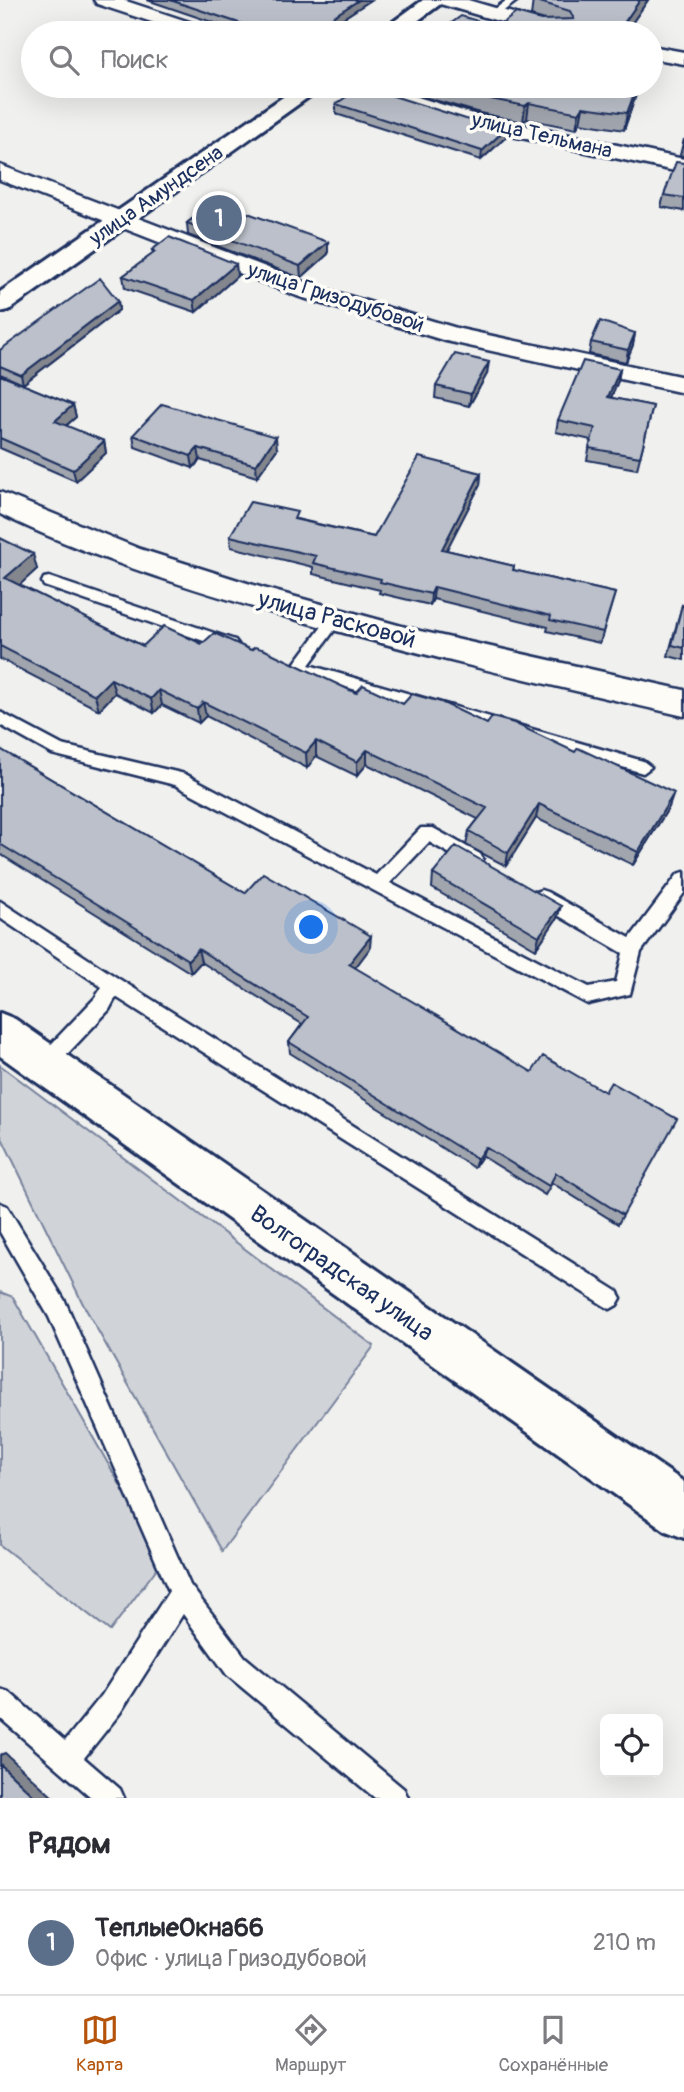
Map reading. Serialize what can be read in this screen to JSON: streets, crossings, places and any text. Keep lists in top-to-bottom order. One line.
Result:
{"streets":{"main road":["улица Амундсена","Волгоградская улица"],"street":["улица Тельмана","улица Гризодубовой","улица Расковой"]},"crossings":[["улица Амундсена","улица Гризодубовой"]],"page":{"search":"Поиск","pins":"1","heading":"Рядом","list":[{"mark":"1","name":"ТеплыеОкна66","note":"Офис · улица Гризодубовой","value":"210 m"}],"nav":["Карта","Маршрут","Сохранённые"]}}
